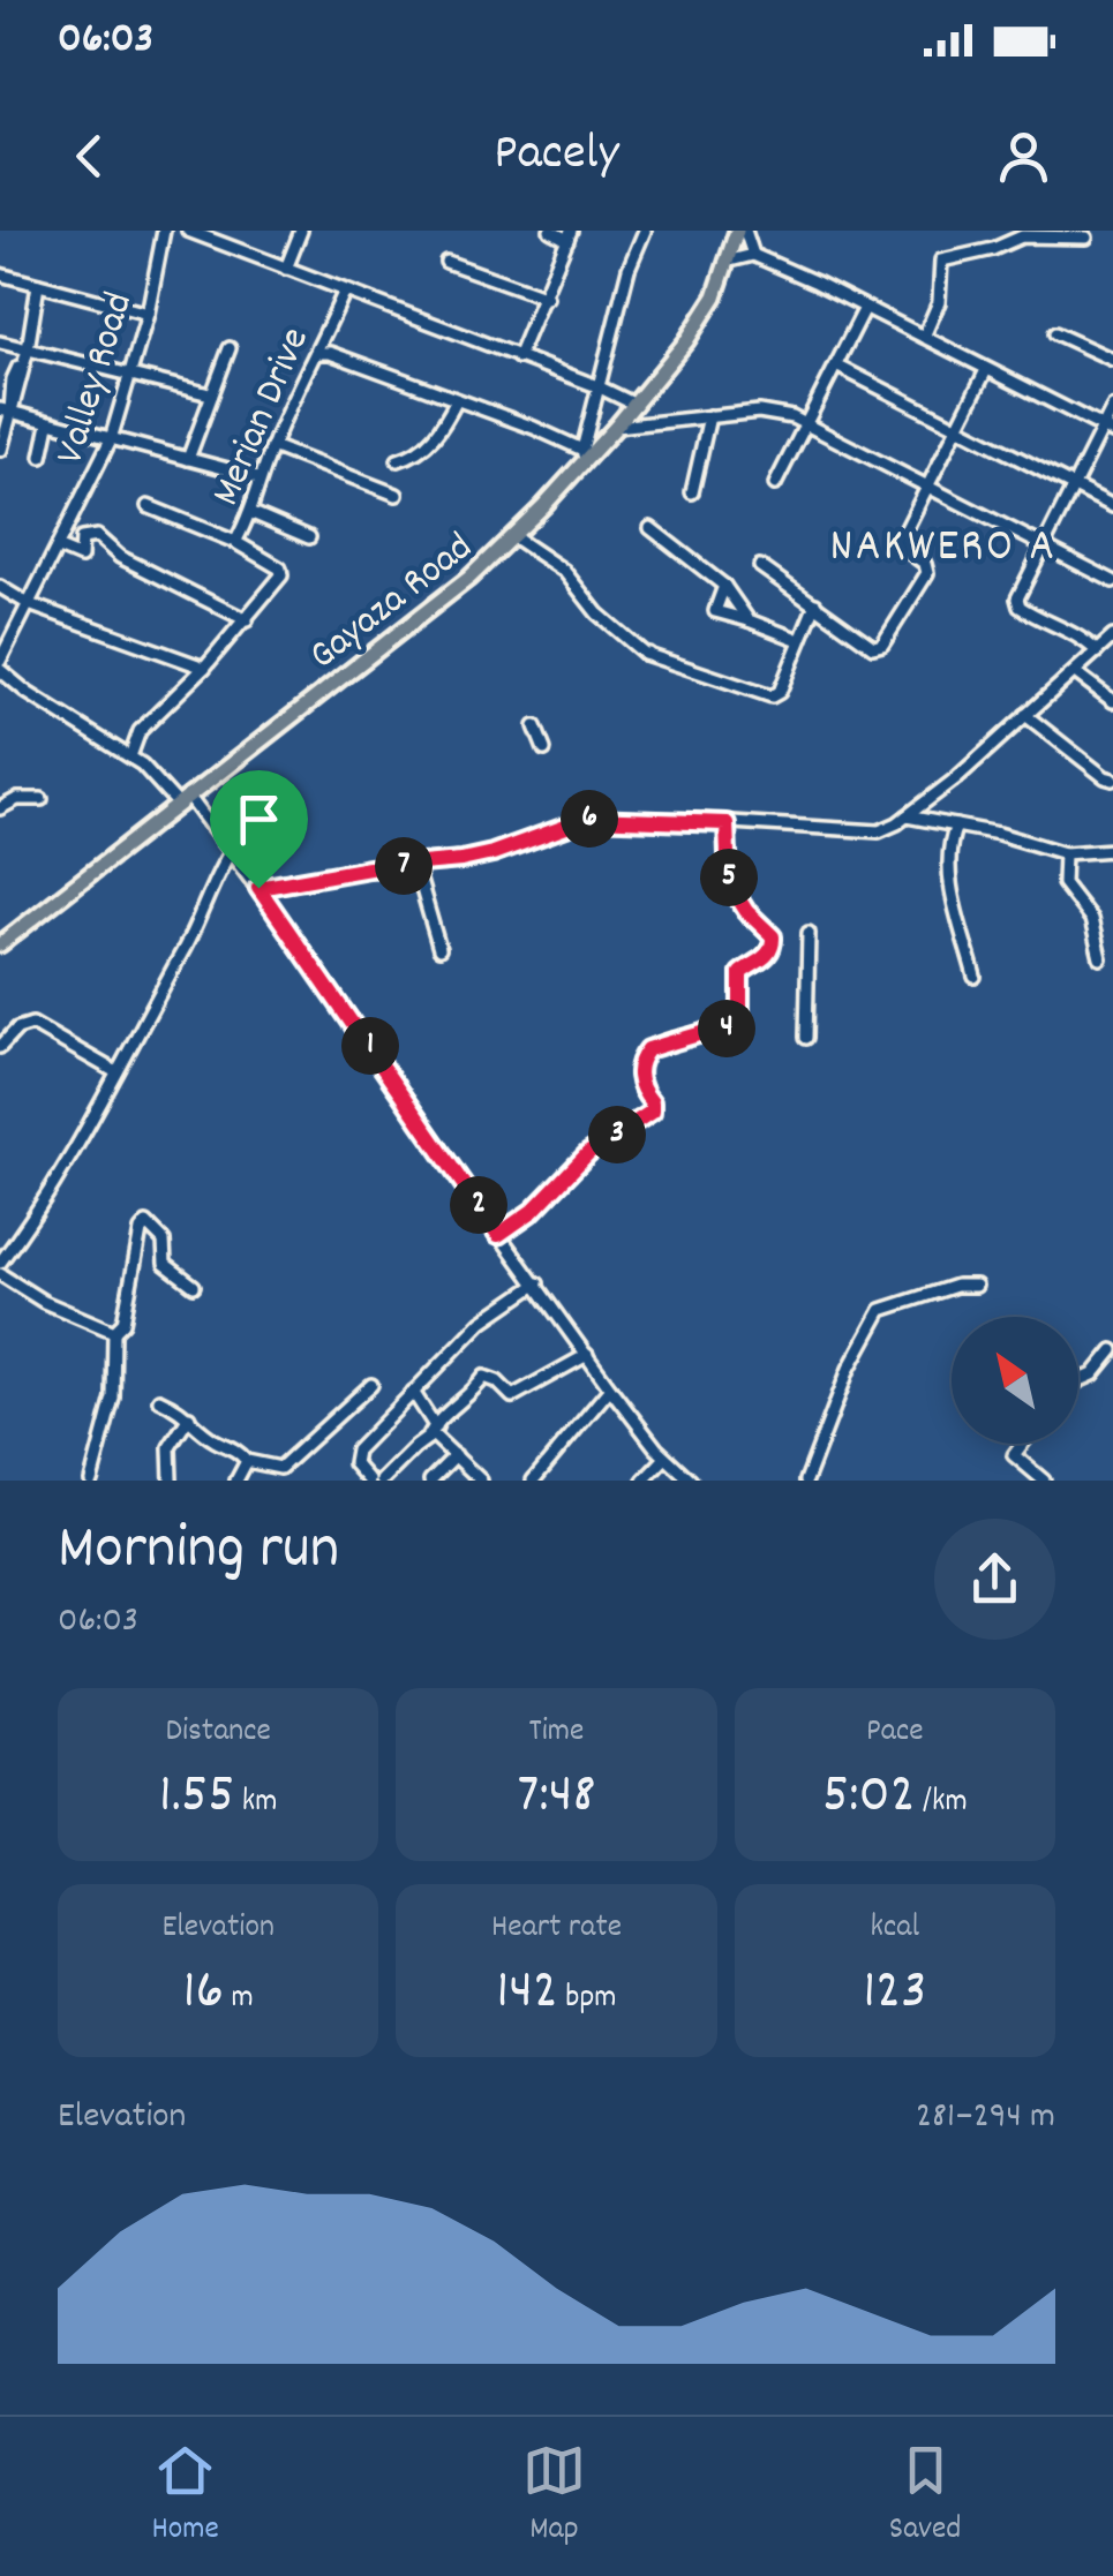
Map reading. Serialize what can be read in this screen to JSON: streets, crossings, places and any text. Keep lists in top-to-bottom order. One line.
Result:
{"streets":{"main road":["Gayaza Road"],"street":["Valley Road","Merian Drive"]},"districts":["NAKWERO A"],"north":"top left","page":{"status":"06:03","header":"Pacely","pins":["6","7","5","4","1","3","2"],"heading":["Morning run","06:03"],"stats":[["Distance","1.55 km"],["Time","7:48"],["Pace","5:02 /km"],["Elevation","16 m"],["Heart rate","142 bpm"],["kcal","123"]],"chart":["Elevation","281–294 m"],"tabs":["Home","Map","Saved"]}}
